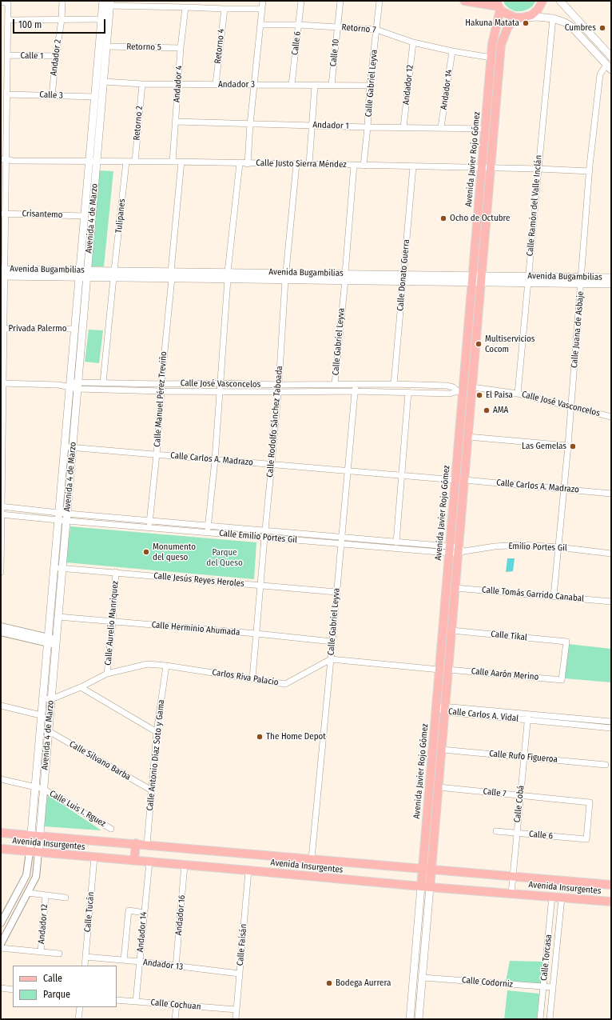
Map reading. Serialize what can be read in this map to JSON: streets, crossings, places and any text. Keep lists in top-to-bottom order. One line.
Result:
{"streets":{"main road":["Avenida Javier Rojo Gómez","Avenida 4 de Marzo","Avenida Bugambilias","Avenida Insurgentes"],"street":["Retorno 7","Calle 6","Retorno 4","Retorno 5","Calle 10","Calle 1","Andador 2","Calle Gabriel Leyva","Andador 4","Andador 3","Andador 12","Andador 14","Calle 3","Retorno 2","Andador 1","Calle Justo Sierra Méndez","Calle Ramón del Valle Inclán","Crisantemo","Tulipanes","Calle Donato Guerra","Privada Palermo","Calle Juana de Asbaje","Calle José Vasconcelos","Calle Manuel Pérez Treviño","Calle Rodolfo Sánchez Taboada","Calle Carlos A. Madrazo","Calle Emilio Portes Gil","Emilio Portes Gil","Calle Jesús Reyes Heroles","Calle Tomás Garrido Canabal","Calle Aurelio Manriquez","Calle Herminio Ahumada","Calle Tikal","Calle Aarón Merino","Carlos Riva Palacio","Calle Carlos A. Vidal","Calle Antonio Díaz Soto y Gama","Calle Rufo Figueroa","Calle Silvano Barba","Calle 7","Calle Cobá","Calle Luis I. Rguez","Calle Tucán","Andador 16","Calle Faisán","Calle Torcasa","Andador 13","Calle Codorniz","Calle Cochuan"]},"crossings":[["Retorno 7","Calle 6"],["Retorno 7","Calle 10"],["Retorno 7","Calle Gabriel Leyva"],["Retorno 7","Andador 12"],["Retorno 7","Andador 14"],["Retorno 7","Avenida Javier Rojo Gómez"],["Calle 6","Andador 3"],["Calle 6","Calle 7"],["Calle 6","Calle Cobá"],["Retorno 4","Andador 3"],["Retorno 5","Andador 4"],["Retorno 5","Avenida 4 de Marzo"],["Calle 10","Andador 3"],["Calle 1","Andador 2"],["Andador 2","Calle 3"],["Calle Gabriel Leyva","Andador 3"],["Calle Gabriel Leyva","Andador 1"],["Calle Gabriel Leyva","Calle Justo Sierra Méndez"],["Calle Gabriel Leyva","Avenida Bugambilias"],["Calle Gabriel Leyva","Calle José Vasconcelos"],["Calle Gabriel Leyva","Calle Carlos A. Madrazo"],["Calle Gabriel Leyva","Calle Emilio Portes Gil"],["Calle Gabriel Leyva","Calle Jesús Reyes Heroles"],["Calle Gabriel Leyva","Calle Herminio Ahumada"],["Calle Gabriel Leyva","Carlos Riva Palacio"],["Calle Gabriel Leyva","Avenida Insurgentes"],["Andador 4","Andador 3"],["Andador 4","Andador 1"],["Andador 4","Calle Justo Sierra Méndez"],["Andador 3","Retorno 2"],["Andador 3","Avenida 4 de Marzo"],["Andador 12","Andador 1"],["Andador 14","Andador 1"],["Andador 14","Avenida Insurgentes"],["Andador 14","Andador 13"],["Andador 14","Calle Cochuan"],["Calle 3","Avenida 4 de Marzo"],["Retorno 2","Calle Justo Sierra Méndez"],["Andador 1","Avenida Javier Rojo Gómez"],["Avenida Javier Rojo Gómez","Calle Justo Sierra Méndez"],["Avenida Javier Rojo Gómez","Avenida Bugambilias"],["Avenida Javier Rojo Gómez","Calle José Vasconcelos"],["Avenida Javier Rojo Gómez","Calle Carlos A. Madrazo"],["Avenida Javier Rojo Gómez","Calle Emilio Portes Gil"],["Avenida Javier Rojo Gómez","Emilio Portes Gil"],["Avenida Javier Rojo Gómez","Calle Tomás Garrido Canabal"],["Avenida Javier Rojo Gómez","Calle Tikal"],["Avenida Javier Rojo Gómez","Calle Aarón Merino"],["Avenida Javier Rojo Gómez","Calle Carlos A. Vidal"],["Avenida Javier Rojo Gómez","Calle Rufo Figueroa"],["Avenida Javier Rojo Gómez","Calle 7"],["Avenida Javier Rojo Gómez","Avenida Insurgentes"],["Avenida Javier Rojo Gómez","Calle Codorniz"],["Calle Justo Sierra Méndez","Calle Ramón del Valle Inclán"],["Calle Justo Sierra Méndez","Tulipanes"],["Calle Justo Sierra Méndez","Avenida 4 de Marzo"],["Calle Justo Sierra Méndez","Calle Donato Guerra"],["Calle Justo Sierra Méndez","Calle Juana de Asbaje"],["Calle Justo Sierra Méndez","Calle Manuel Pérez Treviño"],["Calle Justo Sierra Méndez","Calle Rodolfo Sánchez Taboada"],["Calle Ramón del Valle Inclán","Avenida Bugambilias"],["Calle Ramón del Valle Inclán","Calle José Vasconcelos"],["Crisantemo","Avenida 4 de Marzo"],["Tulipanes","Avenida Bugambilias"],["Tulipanes","Calle José Vasconcelos"],["Avenida 4 de Marzo","Avenida Bugambilias"],["Avenida 4 de Marzo","Privada Palermo"],["Avenida 4 de Marzo","Calle José Vasconcelos"],["Avenida 4 de Marzo","Calle Carlos A. Madrazo"],["Avenida 4 de Marzo","Calle Emilio Portes Gil"],["Avenida 4 de Marzo","Calle Jesús Reyes Heroles"],["Avenida 4 de Marzo","Calle Herminio Ahumada"],["Avenida 4 de Marzo","Carlos Riva Palacio"],["Avenida 4 de Marzo","Calle Silvano Barba"],["Avenida 4 de Marzo","Calle Luis I. Rguez"],["Avenida 4 de Marzo","Avenida Insurgentes"],["Avenida Bugambilias","Calle Donato Guerra"],["Avenida Bugambilias","Calle Juana de Asbaje"],["Avenida Bugambilias","Calle Manuel Pérez Treviño"],["Avenida Bugambilias","Calle Rodolfo Sánchez Taboada"],["Calle Donato Guerra","Calle José Vasconcelos"],["Calle Juana de Asbaje","Calle José Vasconcelos"],["Calle Juana de Asbaje","Calle Carlos A. Madrazo"],["Calle Juana de Asbaje","Emilio Portes Gil"],["Calle Juana de Asbaje","Calle Tomás Garrido Canabal"],["Calle José Vasconcelos","Calle Manuel Pérez Treviño"],["Calle José Vasconcelos","Calle Rodolfo Sánchez Taboada"],["Calle Manuel Pérez Treviño","Calle Carlos A. Madrazo"],["Calle Manuel Pérez Treviño","Calle Emilio Portes Gil"],["Calle Rodolfo Sánchez Taboada","Calle Carlos A. Madrazo"],["Calle Rodolfo Sánchez Taboada","Calle Emilio Portes Gil"],["Calle Rodolfo Sánchez Taboada","Calle Jesús Reyes Heroles"],["Calle Rodolfo Sánchez Taboada","Calle Herminio Ahumada"],["Calle Rodolfo Sánchez Taboada","Carlos Riva Palacio"],["Calle Emilio Portes Gil","Emilio Portes Gil"],["Calle Jesús Reyes Heroles","Calle Aurelio Manriquez"],["Calle Aurelio Manriquez","Calle Herminio Ahumada"],["Calle Aurelio Manriquez","Carlos Riva Palacio"],["Calle Tikal","Calle Aarón Merino"],["Carlos Riva Palacio","Calle Antonio Díaz Soto y Gama"],["Calle Carlos A. Vidal","Calle Cobá"],["Calle Antonio Díaz Soto y Gama","Calle Silvano Barba"],["Calle Antonio Díaz Soto y Gama","Avenida Insurgentes"],["Calle Rufo Figueroa","Calle Cobá"],["Calle 7","Calle Cobá"],["Calle Cobá","Avenida Insurgentes"],["Avenida Insurgentes","Calle Tucán"],["Avenida Insurgentes","Andador 16"],["Avenida Insurgentes","Calle Faisán"],["Avenida Insurgentes","Calle Torcasa"],["Calle Tucán","Andador 13"],["Andador 16","Andador 13"],["Calle Faisán","Andador 13"],["Calle Faisán","Calle Cochuan"],["Calle Torcasa","Calle Codorniz"]],"parks":["Parque del Queso"],"places":["Hakuna Matata","Cumbres","Ocho de Octubre","Multiservicios Cocom","El Paisa","AMA","Las Gemelas","Monumento del queso","The Home Depot","Bodega Aurrera"],"legend":["Calle","Parque"],"scale_bar":"100 m"}
